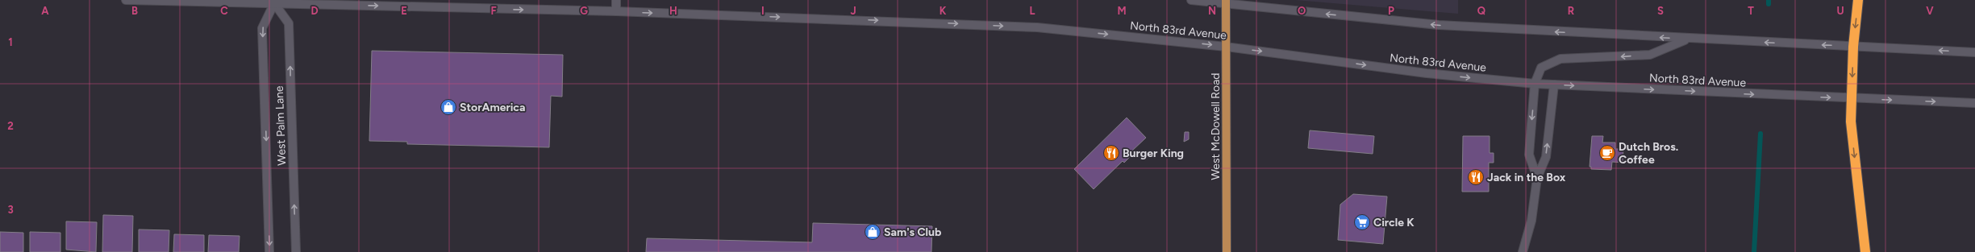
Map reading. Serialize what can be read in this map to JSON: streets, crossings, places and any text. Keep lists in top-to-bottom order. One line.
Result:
{"streets":{"main road":["North 83rd Avenue","West Palm Lane","West McDowell Road"]},"crossings":[["North 83rd Avenue","West Palm Lane"],["North 83rd Avenue","West McDowell Road"]],"places":{"shop":["StorAmerica","Sam's Club"],"restaurant":["Burger King","Jack in the Box"],"cafe":["Dutch Bros. Coffee"],"supermarket":["Circle K"]},"grid":{"columns":["A","B","C","D","E","F","G","H","I","J","K","L","M","N","O","P","Q","R","S","T","U","V"],"rows":["1","2","3"]}}
